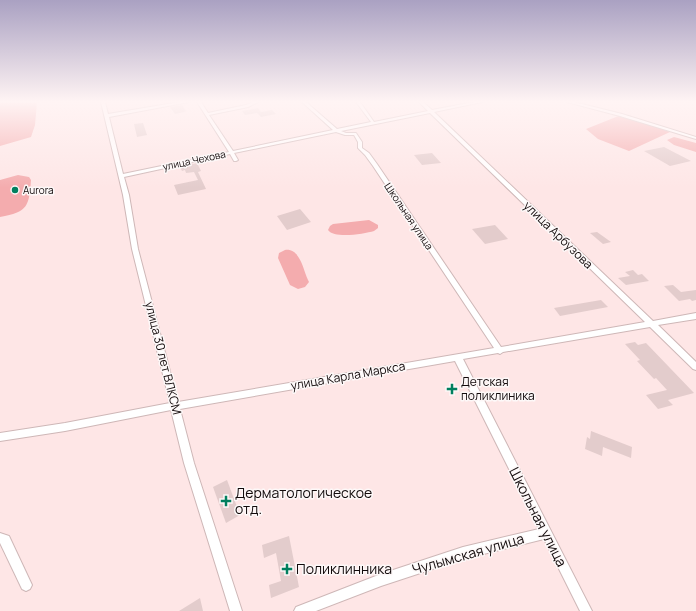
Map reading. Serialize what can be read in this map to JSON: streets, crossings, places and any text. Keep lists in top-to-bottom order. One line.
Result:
{"streets":{"street":["улица Чехова","Школьная улица","улица Арбузова","улица 30 лет ВЛКСМ","улица Карла Маркса","Чулымская улица"]},"crossings":[["улица Чехова","улица 30 лет ВЛКСМ"],["Школьная улица","улица Карла Маркса"],["Школьная улица","Чулымская улица"],["улица Арбузова","улица Карла Маркса"],["улица 30 лет ВЛКСМ","улица Карла Маркса"]],"places":{"other":["Aurora"],"health":["Детская поликлиника","Дерматологическое отд.","Поликлинника"]}}
